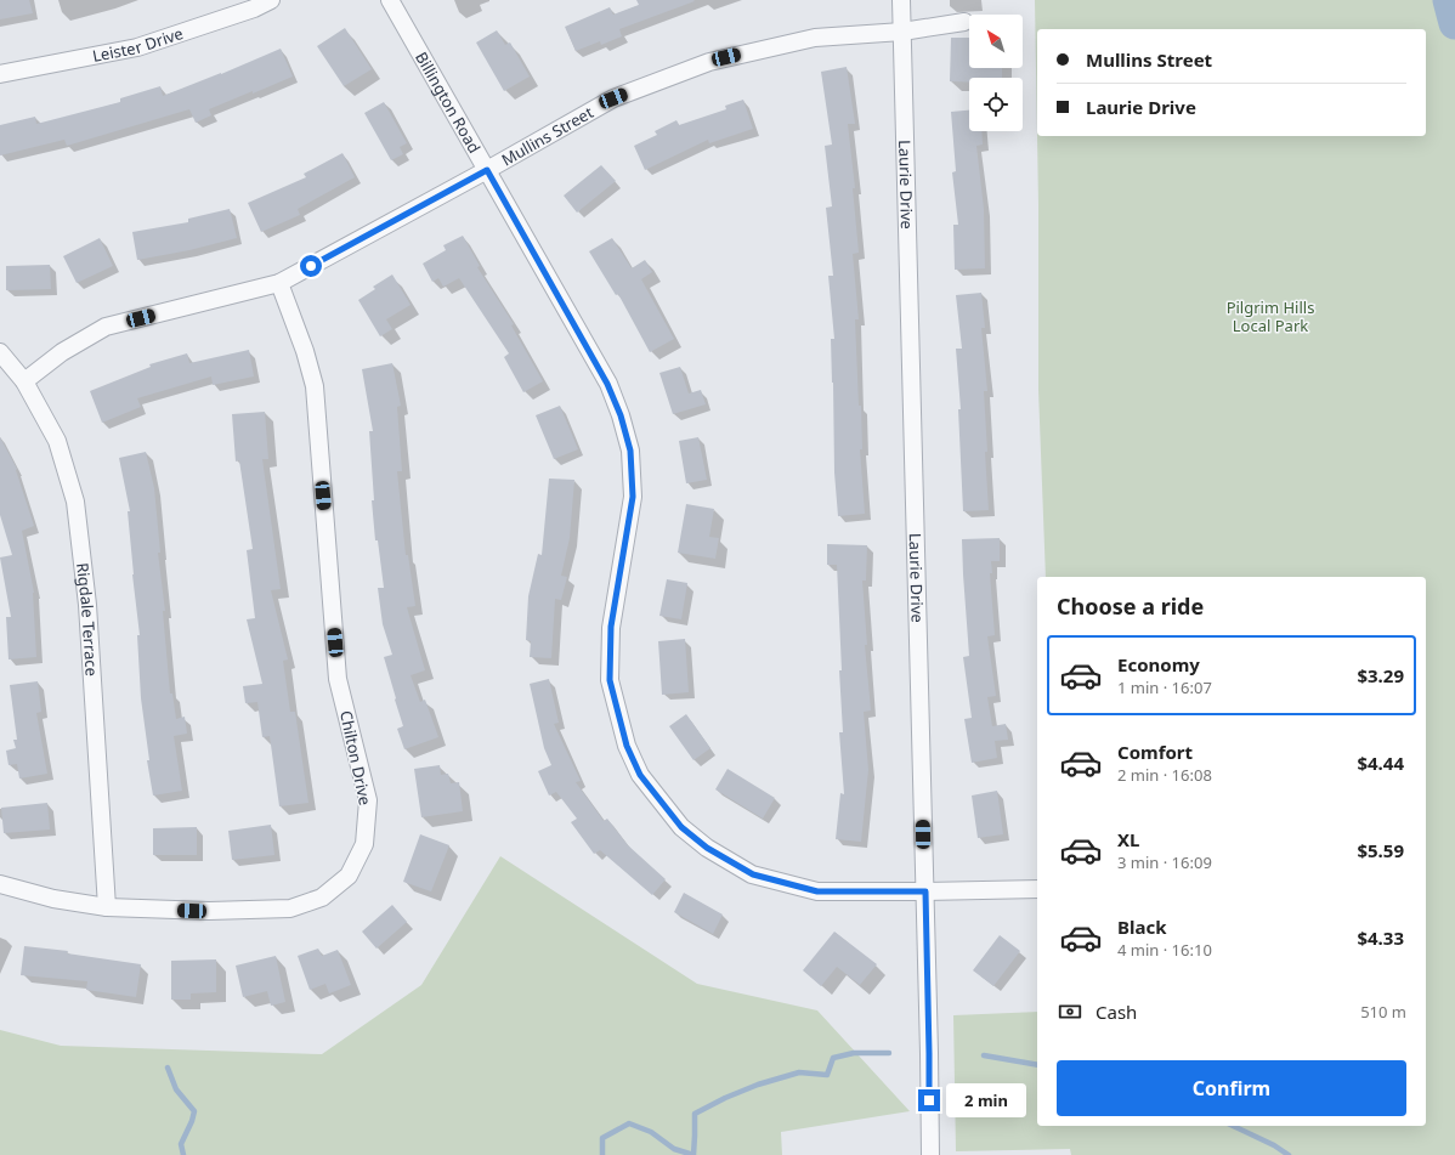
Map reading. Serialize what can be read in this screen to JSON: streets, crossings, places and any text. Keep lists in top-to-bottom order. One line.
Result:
{"streets":{"street":["Leister Drive","Billington Road","Mullins Street","Laurie Drive","Rigdale Terrace","Chilton Drive"]},"crossings":[["Billington Road","Mullins Street"],["Billington Road","Laurie Drive"],["Mullins Street","Laurie Drive"],["Mullins Street","Rigdale Terrace"],["Mullins Street","Chilton Drive"],["Rigdale Terrace","Chilton Drive"]],"parks":["Pilgrim Hills Local Park"],"north":"top left","page":{"banner":["Mullins Street","Laurie Drive"],"heading":"Choose a ride","list":[{"name":"Economy","note":"1 min · 16:07","value":"$3.29"},{"name":"Comfort","note":"2 min · 16:08","value":"$4.44"},{"name":"XL","note":"3 min · 16:09","value":"$5.59"},{"name":"Black","note":"4 min · 16:10","value":"$4.33"}],"pay":["Cash","510 m"],"buttons":"Confirm","bubble":"2 min"}}
